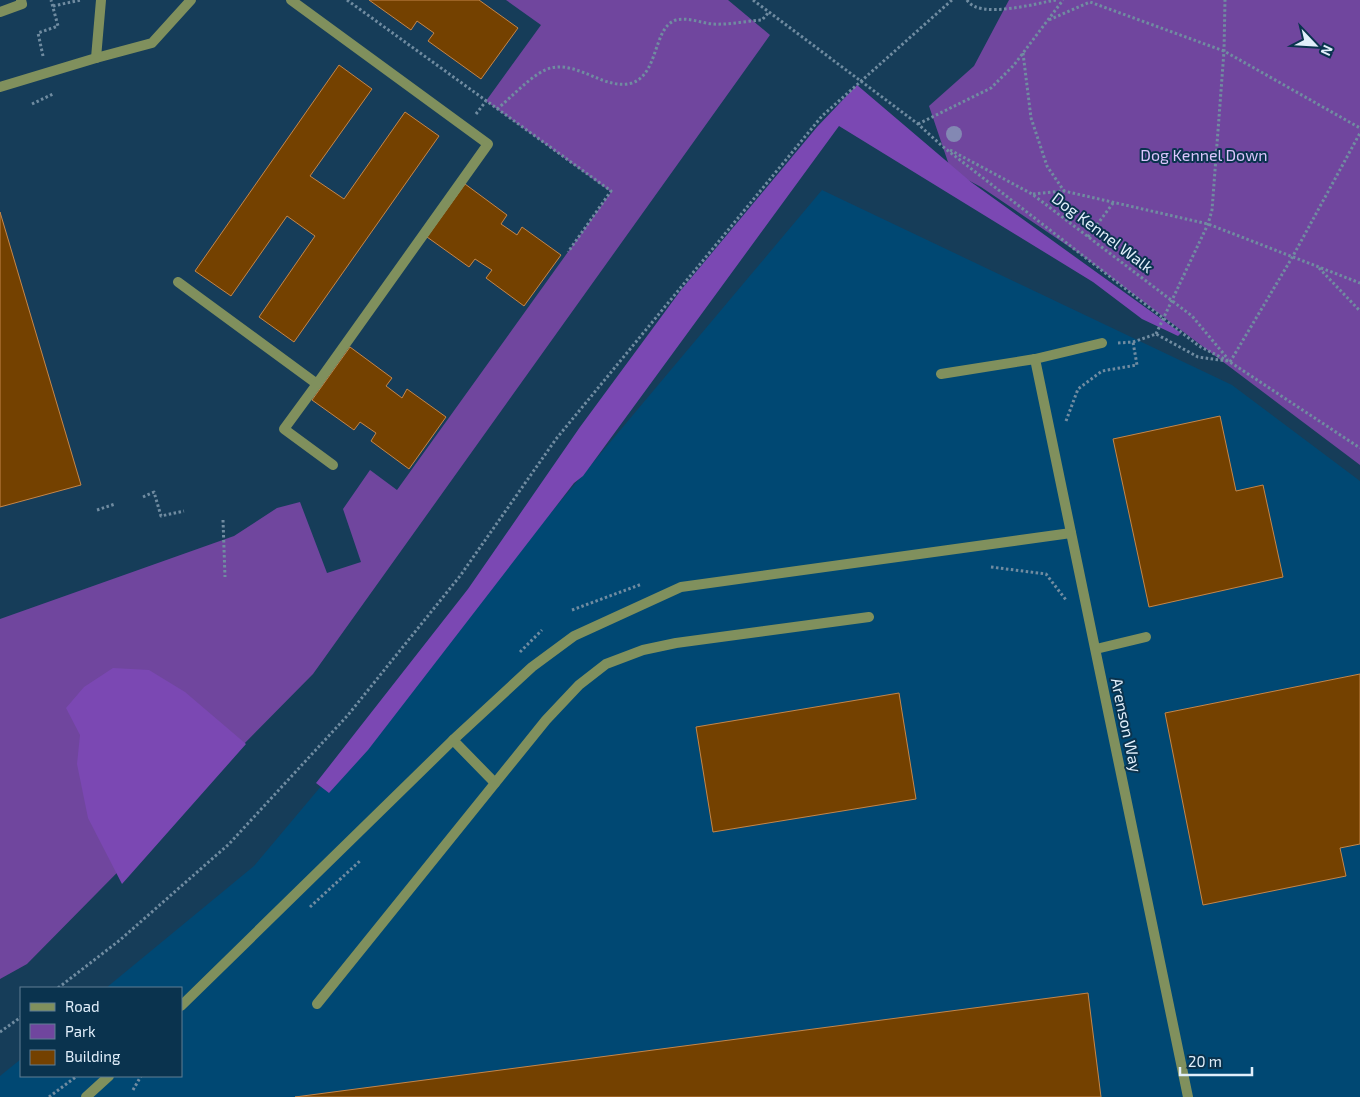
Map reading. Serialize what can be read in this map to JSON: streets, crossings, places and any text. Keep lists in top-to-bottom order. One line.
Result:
{"streets":{"street":["Arenson Way"],"path":["Dog Kennel Walk"]},"parks":["Dog Kennel Down"],"legend":["Road","Park","Building"],"scale_bar":"20 m","north":"bottom right"}
